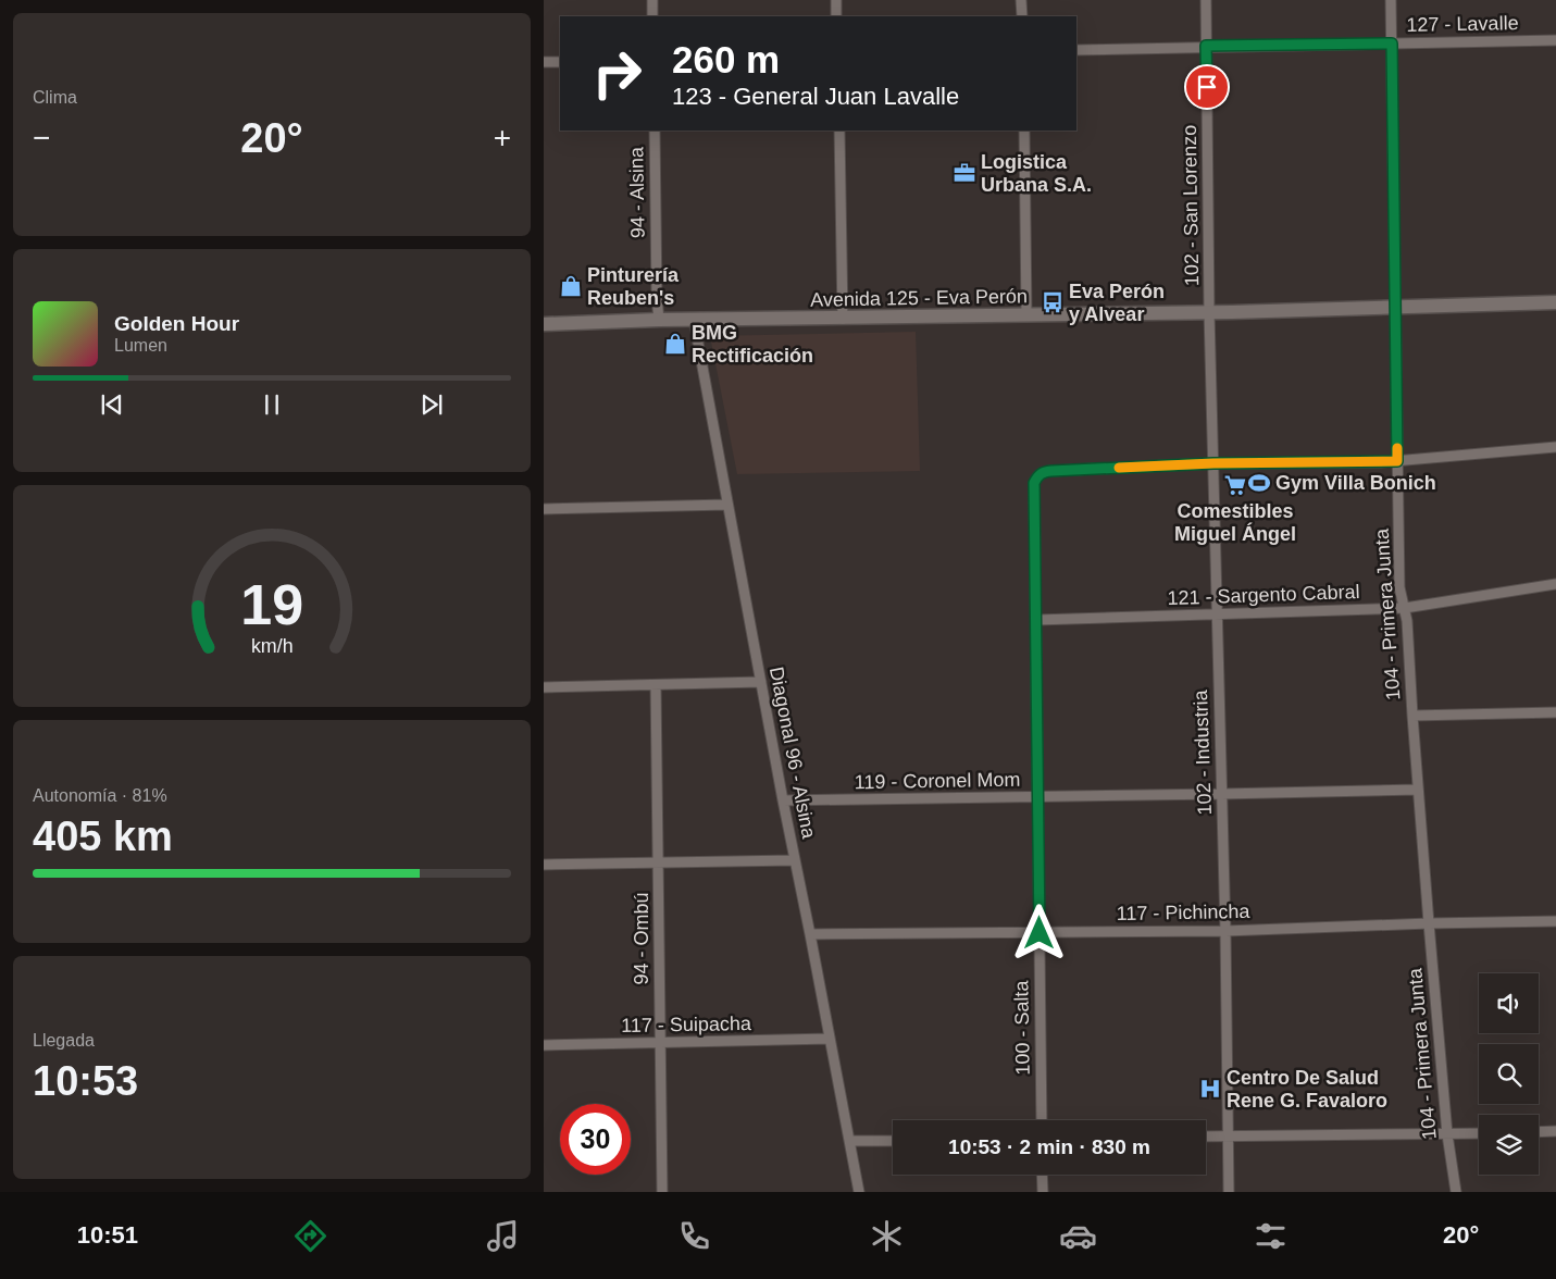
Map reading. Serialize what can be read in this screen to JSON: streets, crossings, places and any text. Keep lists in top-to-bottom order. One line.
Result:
{"streets":{"main road":["Avenida 125 - Eva Perón"],"street":["127 - Lavalle","94 - Alsina","102 - San Lorenzo","121 - Sargento Cabral","104 - Primera Junta","Diagonal 96 - Alsina","102 - Industria","119 - Coronel Mom","117 - Pichincha","94 - Ombú","117 - Suipacha","100 - Salta"]},"crossings":[["127 - Lavalle","102 - San Lorenzo"],["127 - Lavalle","104 - Primera Junta"],["94 - Alsina","Avenida 125 - Eva Perón"],["102 - San Lorenzo","Avenida 125 - Eva Perón"],["102 - San Lorenzo","102 - Industria"],["Avenida 125 - Eva Perón","104 - Primera Junta"],["Avenida 125 - Eva Perón","Diagonal 96 - Alsina"],["Avenida 125 - Eva Perón","102 - Industria"],["121 - Sargento Cabral","104 - Primera Junta"],["121 - Sargento Cabral","102 - Industria"],["121 - Sargento Cabral","100 - Salta"],["104 - Primera Junta","119 - Coronel Mom"],["104 - Primera Junta","117 - Pichincha"],["Diagonal 96 - Alsina","119 - Coronel Mom"],["Diagonal 96 - Alsina","117 - Pichincha"],["Diagonal 96 - Alsina","117 - Suipacha"],["102 - Industria","119 - Coronel Mom"],["102 - Industria","117 - Pichincha"],["102 - Industria","100 - Salta"],["119 - Coronel Mom","100 - Salta"],["117 - Pichincha","100 - Salta"],["94 - Ombú","117 - Suipacha"]],"places":{"office":["Logistica Urbana S.A."],"shop":["Pinturería Reuben's","BMG Rectificación"],"bus stop":["Eva Perón y Alvear"],"sports":["Gym Villa Bonich"],"supermarket":["Comestibles Miguel Ángel"],"hospital":["Centro De Salud Rene G. Favaloro"]},"page":{"tile":["Clima",["Autonomía · 81%","405 km"],["Llegada","10:53"]],"turn":["260 m","123 - General Juan Lavalle"],"heat":["−","20°","+"],"song":["Golden Hour","Lumen"],"limit":"30","trip":"10:53 · 2 min · 830 m","tabs":["10:51","20°"],"gauge":["19","km/h"]}}
